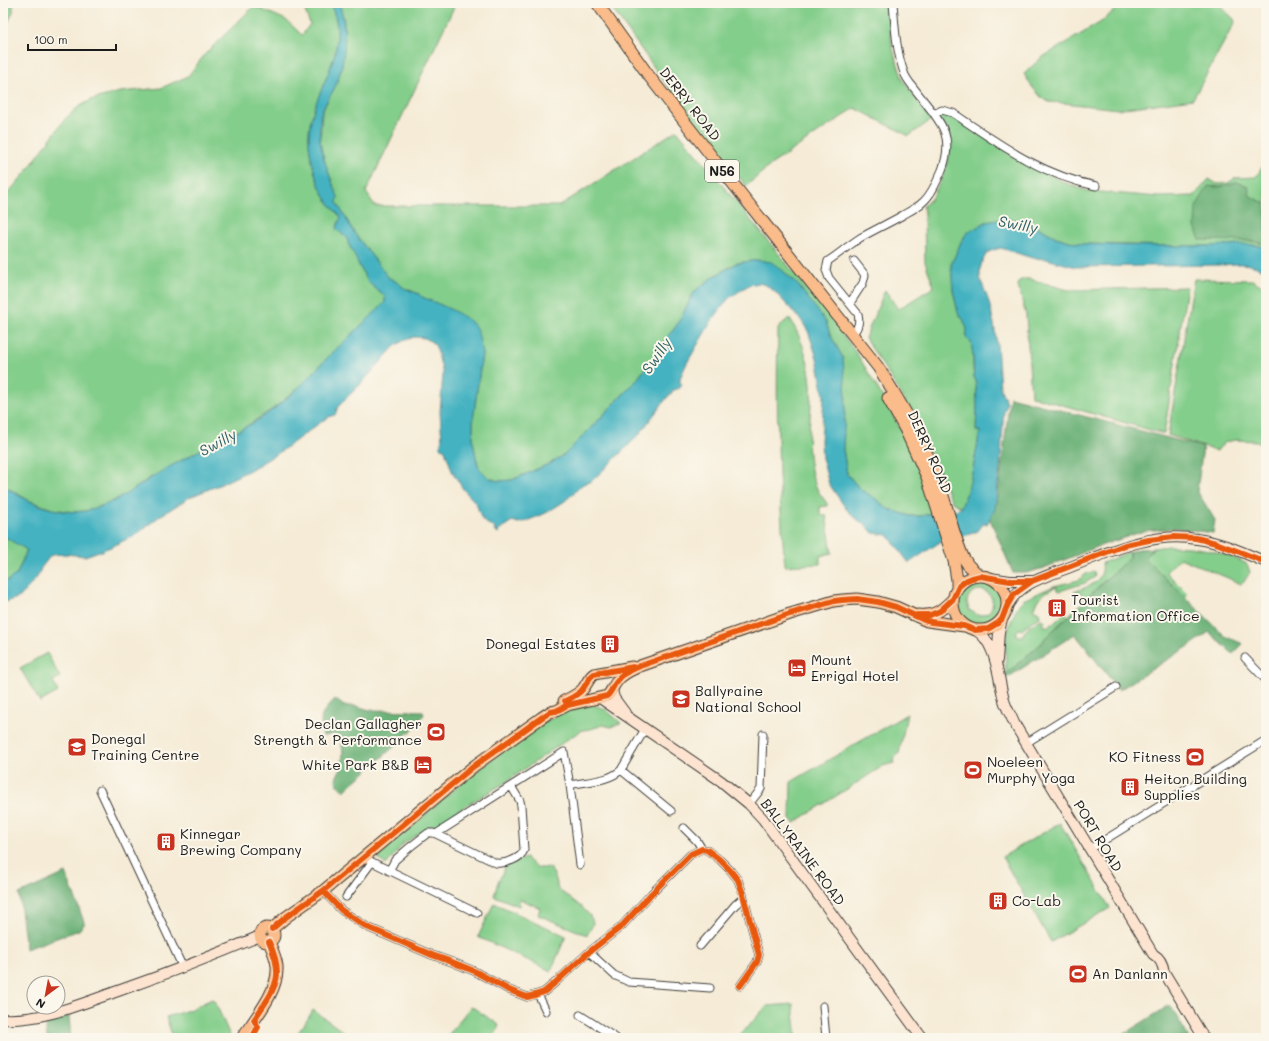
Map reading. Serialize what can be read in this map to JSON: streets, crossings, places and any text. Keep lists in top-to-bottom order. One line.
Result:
{"streets":{"main road":["DERRY ROAD","N56","PORT ROAD","BALLYRAINE ROAD"]},"crossings":[["DERRY ROAD","N56"]],"water":["Swilly"],"places":{"building":["Tourist Information Office","Donegal Estates","Heiton Building Supplies","Kinnegar Brewing Company","Co-Lab"],"hotel":["Mount Errigal Hotel","White Park B&B"],"school or university":["Ballyraine National School","Donegal Training Centre"],"sports":["Declan Gallagher Strength & Performance","KO Fitness","Noeleen Murphy Yoga","An Danlann"]},"scale_bar":"100 m","north":"bottom left"}
